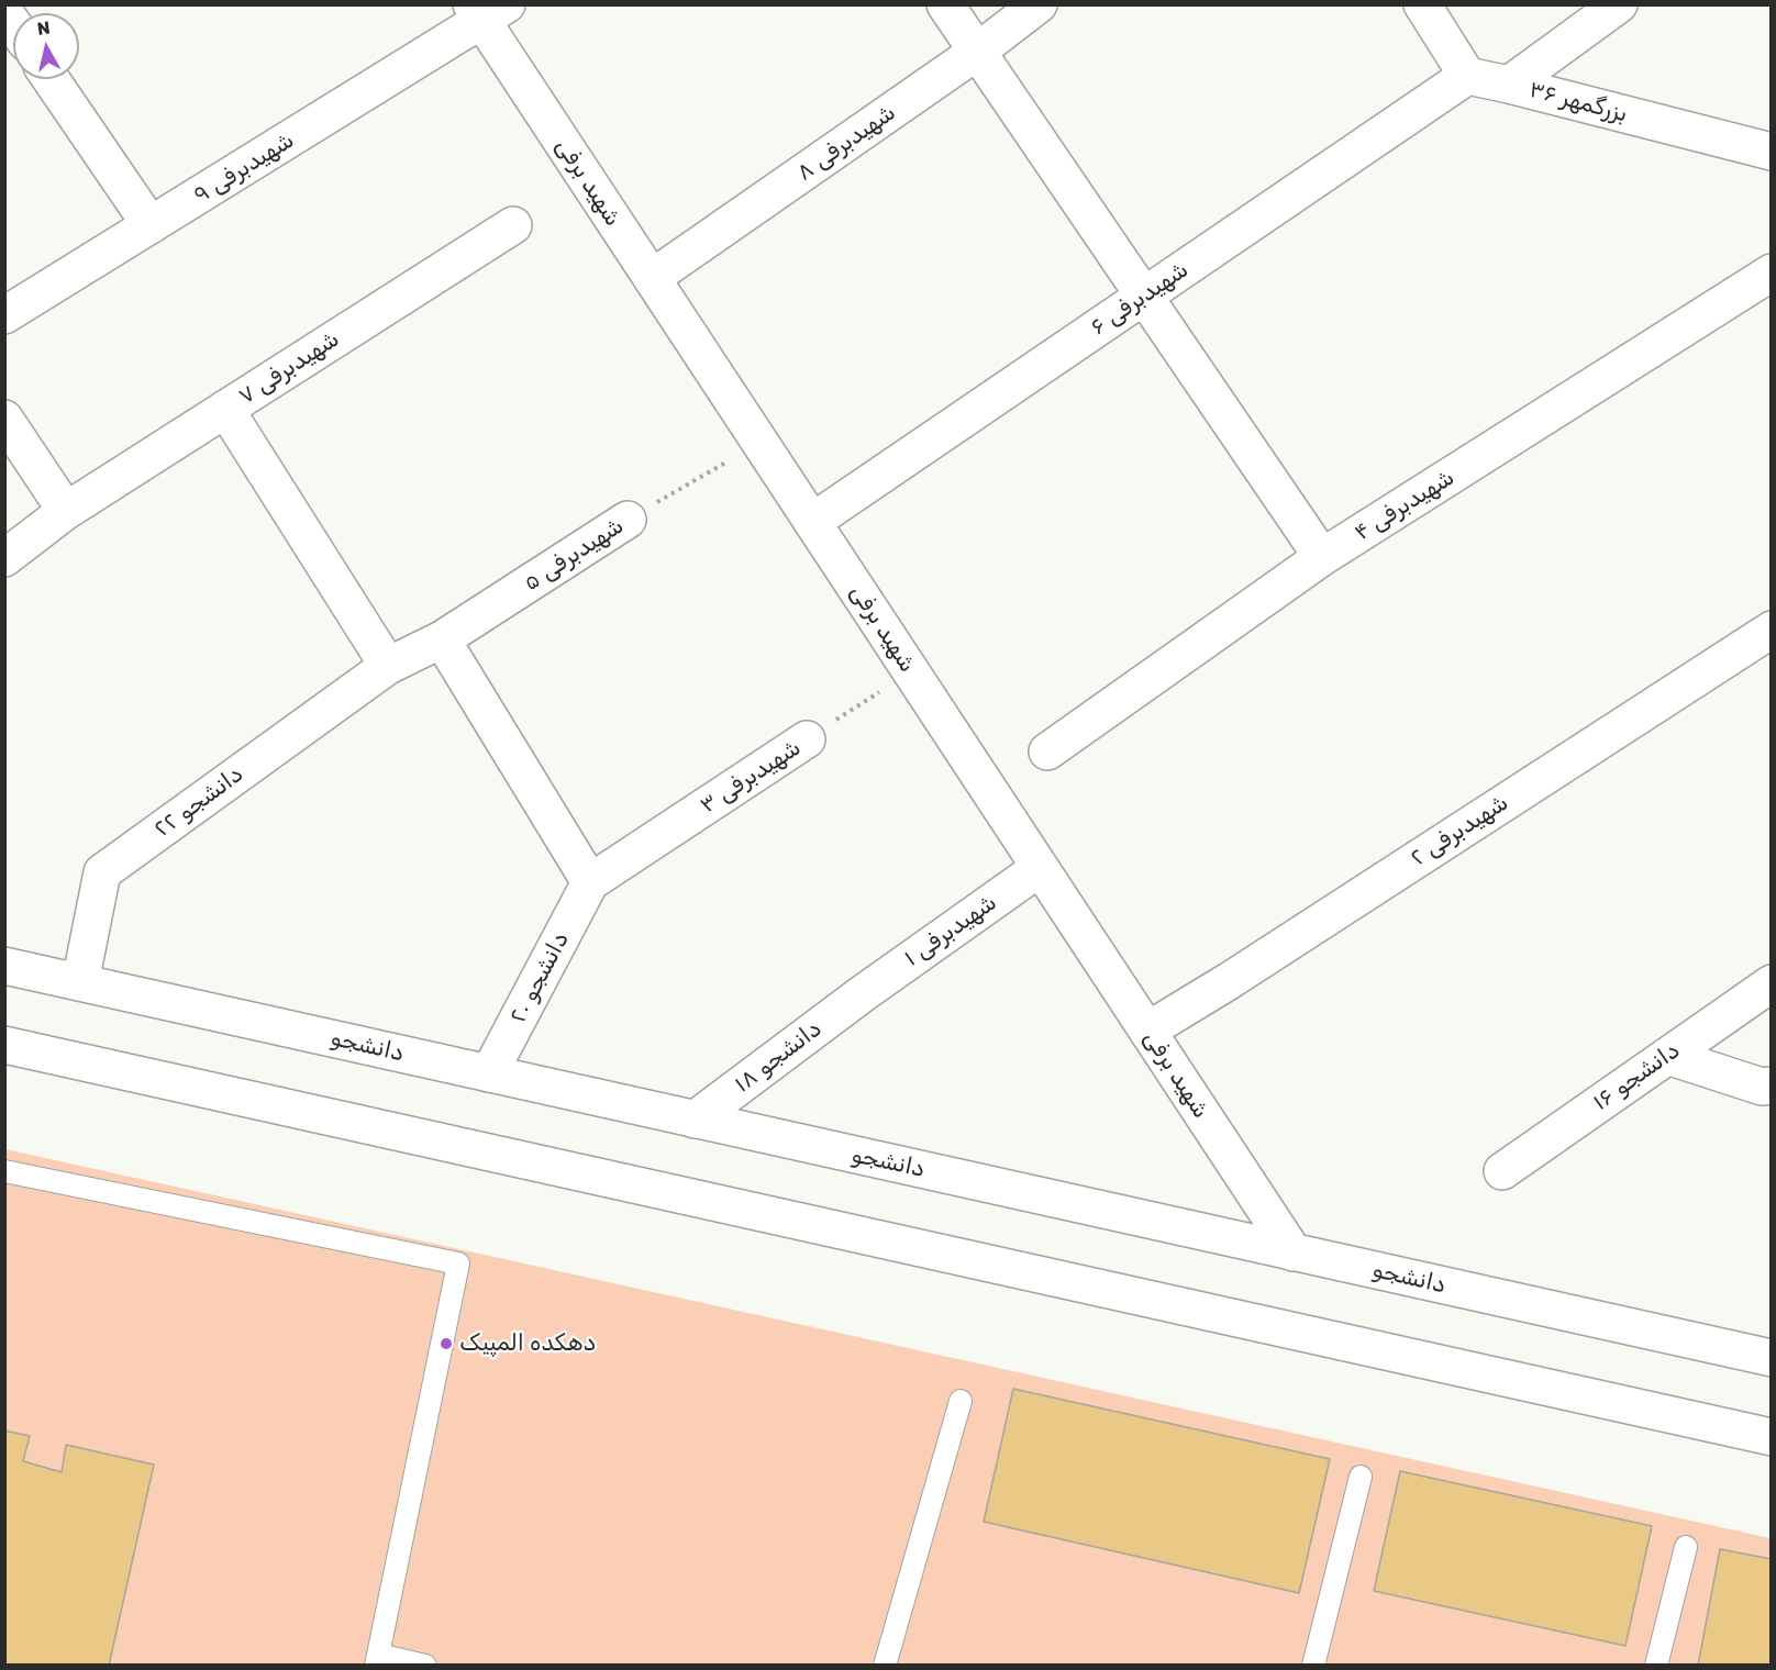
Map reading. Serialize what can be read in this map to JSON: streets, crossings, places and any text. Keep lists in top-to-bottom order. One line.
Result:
{"streets":{"street":["بزرگمهر ۳۶","شهیدبرفی ۸","شهیدبرفی ۹","شهید برفی","شهیدبرفی ۶","شهیدبرفی ۷","شهیدبرفی ۴","شهیدبرفی ۵","شهیدبرفی ۳","دانشجو ۲۲","شهیدبرفی ۲","شهیدبرفی ۱","دانشجو ۲۰","دانشجو","دانشجو ۱۸","دانشجو ۱۶"]},"crossings":[["بزرگمهر ۳۶","شهیدبرفی ۶"],["شهیدبرفی ۸","شهید برفی"],["شهیدبرفی ۹","شهید برفی"],["شهید برفی","شهیدبرفی ۶"],["شهید برفی","شهیدبرفی ۵"],["شهید برفی","شهیدبرفی ۳"],["شهید برفی","شهیدبرفی ۲"],["شهید برفی","شهیدبرفی ۱"],["شهید برفی","دانشجو"],["شهیدبرفی ۵","دانشجو ۲۲"],["شهیدبرفی ۳","دانشجو ۲۰"],["دانشجو ۲۲","دانشجو"],["شهیدبرفی ۱","دانشجو ۱۸"],["دانشجو ۲۰","دانشجو"],["دانشجو","دانشجو ۱۸"]],"places":["دهکده المپیک"],"north":"top"}
